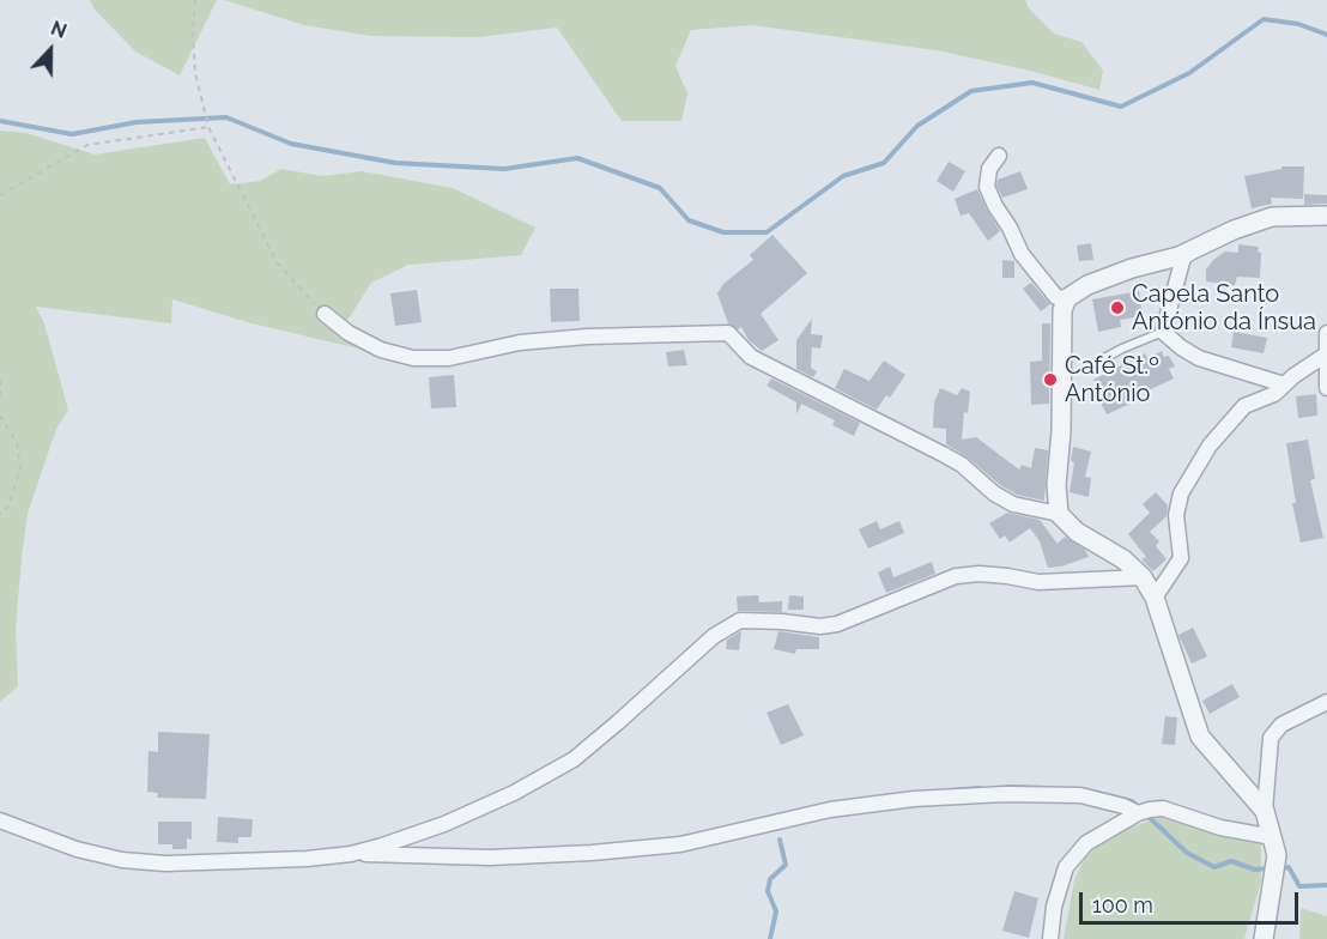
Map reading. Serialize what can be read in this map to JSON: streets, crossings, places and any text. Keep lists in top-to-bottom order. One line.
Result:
{"places":["Capela Santo António da Ínsua","Café St.º António"],"scale_bar":"100 m","north":"top"}
